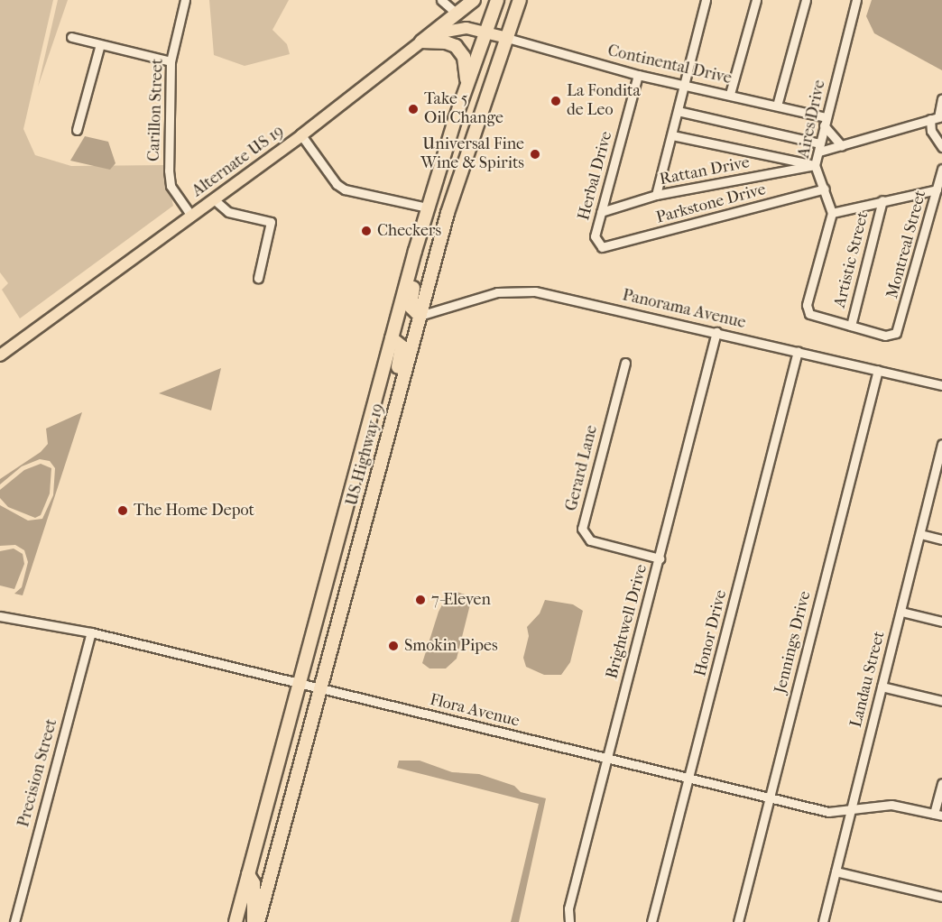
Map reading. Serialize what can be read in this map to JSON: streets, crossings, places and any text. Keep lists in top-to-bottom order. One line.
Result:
{"streets":{"highway":["US Highway 19"],"main road":["Alternate US 19"],"street":["Continental Drive","Carillon Street","Aires Drive","Rattan Drive","Herbal Drive","Parkstone Drive","Montreal Street","Artistic Street","Panorama Avenue","Gerard Lane","Brightwell Drive","Honor Drive","Jennings Drive","Landau Street","Flora Avenue","Precision Street"]},"crossings":[["Continental Drive","Aires Drive"],["Continental Drive","Alternate US 19"],["Continental Drive","Herbal Drive"],["Continental Drive","US Highway 19"],["Carillon Street","Alternate US 19"],["Aires Drive","Rattan Drive"],["Aires Drive","Parkstone Drive"],["Alternate US 19","US Highway 19"],["Rattan Drive","Herbal Drive"],["Herbal Drive","Parkstone Drive"],["Montreal Street","Artistic Street"],["Panorama Avenue","US Highway 19"],["Panorama Avenue","Brightwell Drive"],["Panorama Avenue","Honor Drive"],["Panorama Avenue","Jennings Drive"],["US Highway 19","Flora Avenue"],["Gerard Lane","Brightwell Drive"],["Brightwell Drive","Flora Avenue"],["Honor Drive","Flora Avenue"],["Jennings Drive","Flora Avenue"],["Landau Street","Flora Avenue"],["Flora Avenue","Precision Street"]],"places":["La Fondita de Leo","Take 5 Oil Change","Universal Fine Wine & Spirits","Checkers","The Home Depot","7-Eleven","Smokin Pipes"]}
